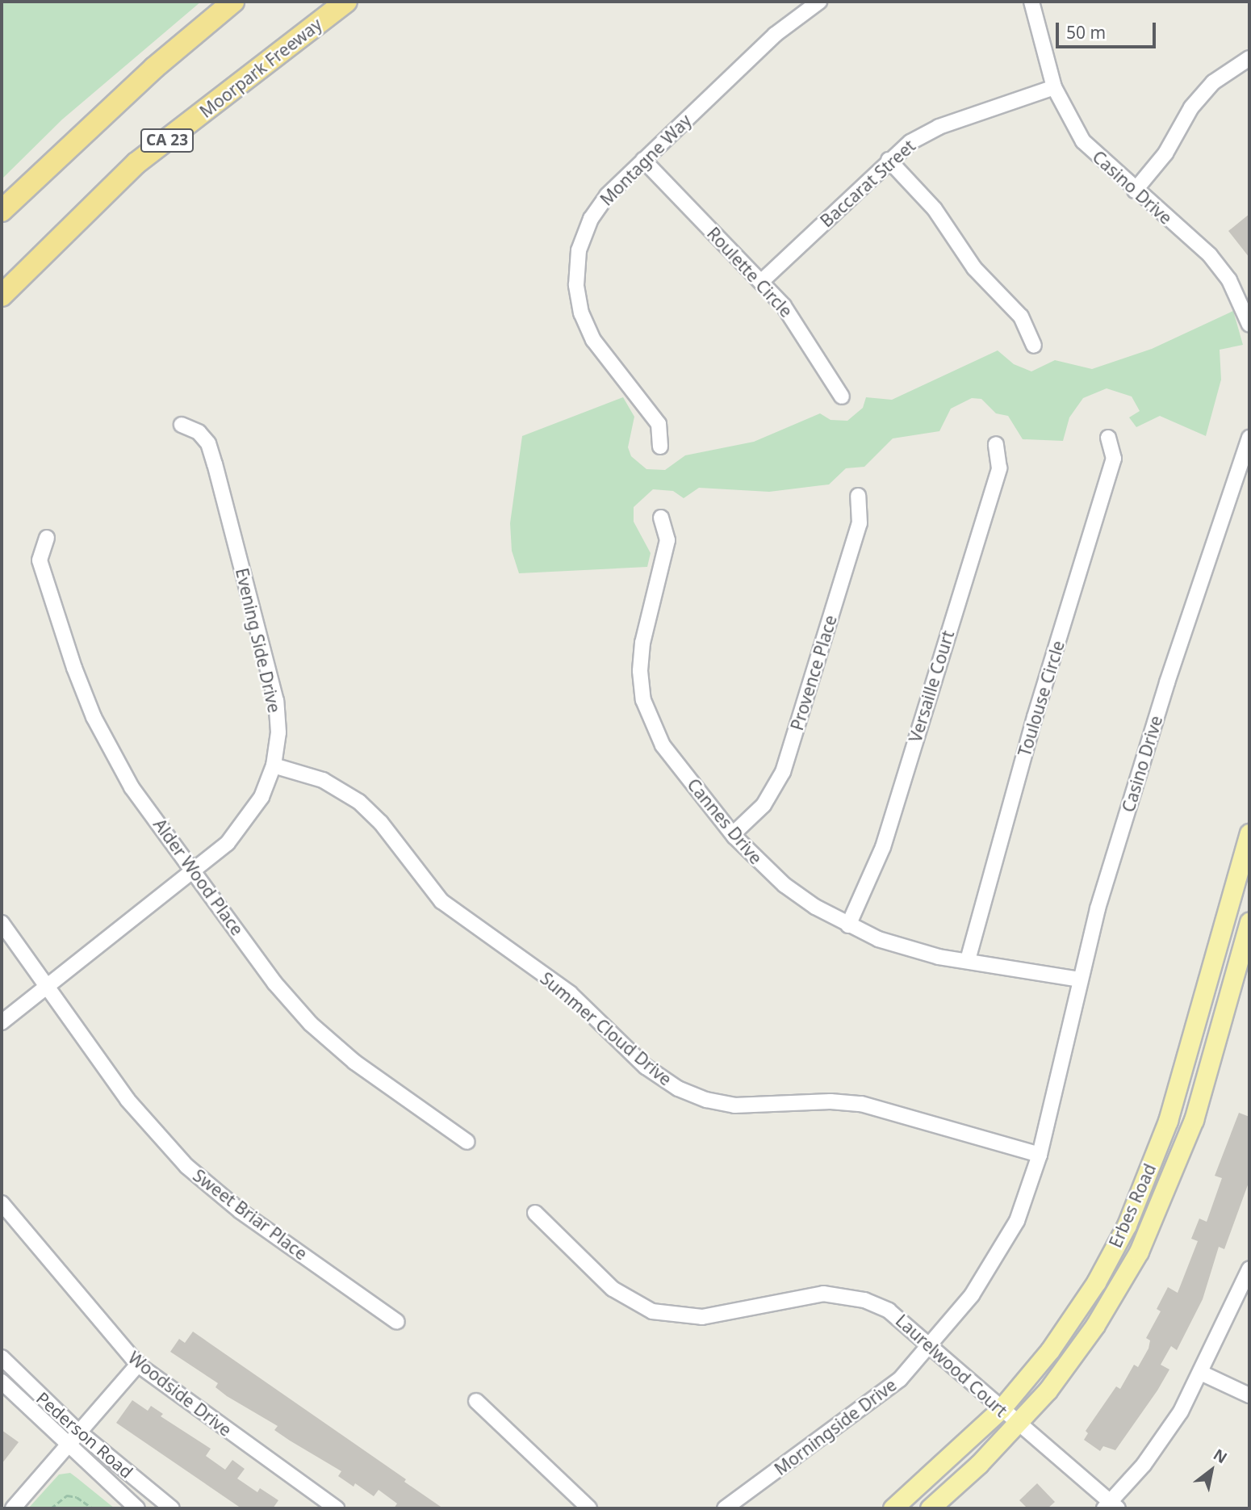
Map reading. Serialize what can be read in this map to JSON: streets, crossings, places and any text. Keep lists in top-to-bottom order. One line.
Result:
{"streets":{"highway":["Moorpark Freeway","CA 23"],"main road":["Erbes Road"],"street":["Montagne Way","Baccarat Street","Casino Drive","Roulette Circle","Evening Side Drive","Provence Place","Versaille Court","Toulouse Circle","Cannes Drive","Alder Wood Place","Summer Cloud Drive","Sweet Briar Place","Laurelwood Court","Woodside Drive","Morningside Drive","Pederson Road"]},"crossings":[["Montagne Way","Roulette Circle"],["Baccarat Street","Casino Drive"],["Baccarat Street","Roulette Circle"],["Casino Drive","Cannes Drive"],["Casino Drive","Morningside Drive"],["Evening Side Drive","Alder Wood Place"],["Evening Side Drive","Summer Cloud Drive"],["Evening Side Drive","Sweet Briar Place"],["Provence Place","Cannes Drive"],["Versaille Court","Cannes Drive"],["Toulouse Circle","Cannes Drive"],["Summer Cloud Drive","Morningside Drive"],["Erbes Road","Laurelwood Court"],["Laurelwood Court","Morningside Drive"]],"scale_bar":"50 m","north":"top right"}
